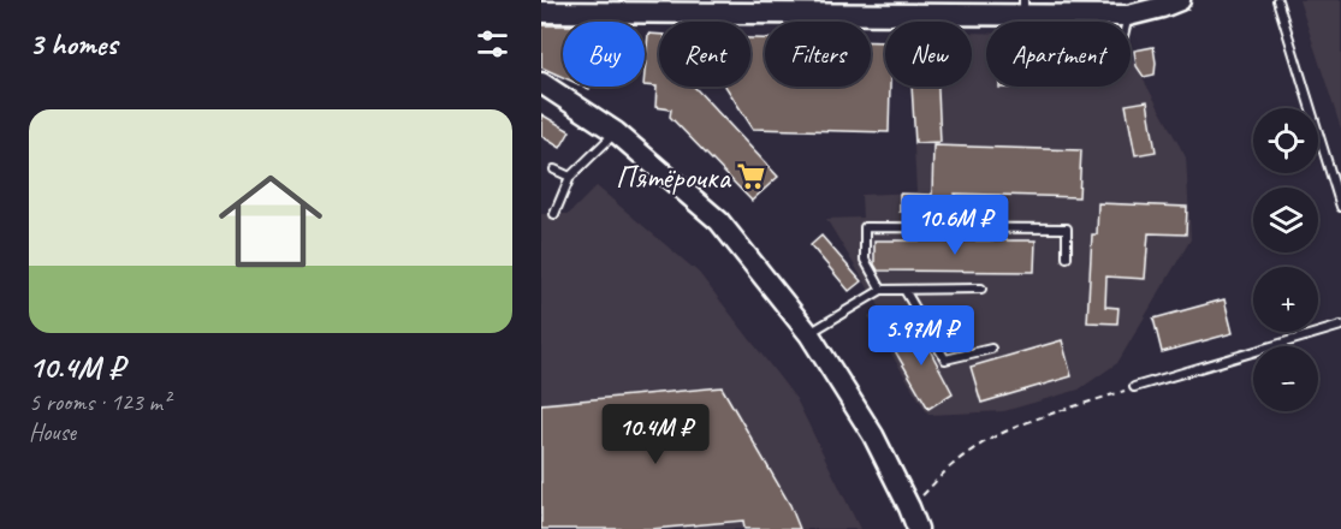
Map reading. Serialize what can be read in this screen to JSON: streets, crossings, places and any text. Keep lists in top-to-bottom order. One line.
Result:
{"places":{"supermarket":["Пятёрочка"]},"page":{"heading":"3 homes","chip":["Buy","Rent","Filters","New","Apartment"],"list":[{"name":"10.4M ₽","note":"5 rooms · 123 m² · House"}],"map_buttons":["+","−"],"price":["10.6M ₽","5.97M ₽","10.4M ₽"]}}
